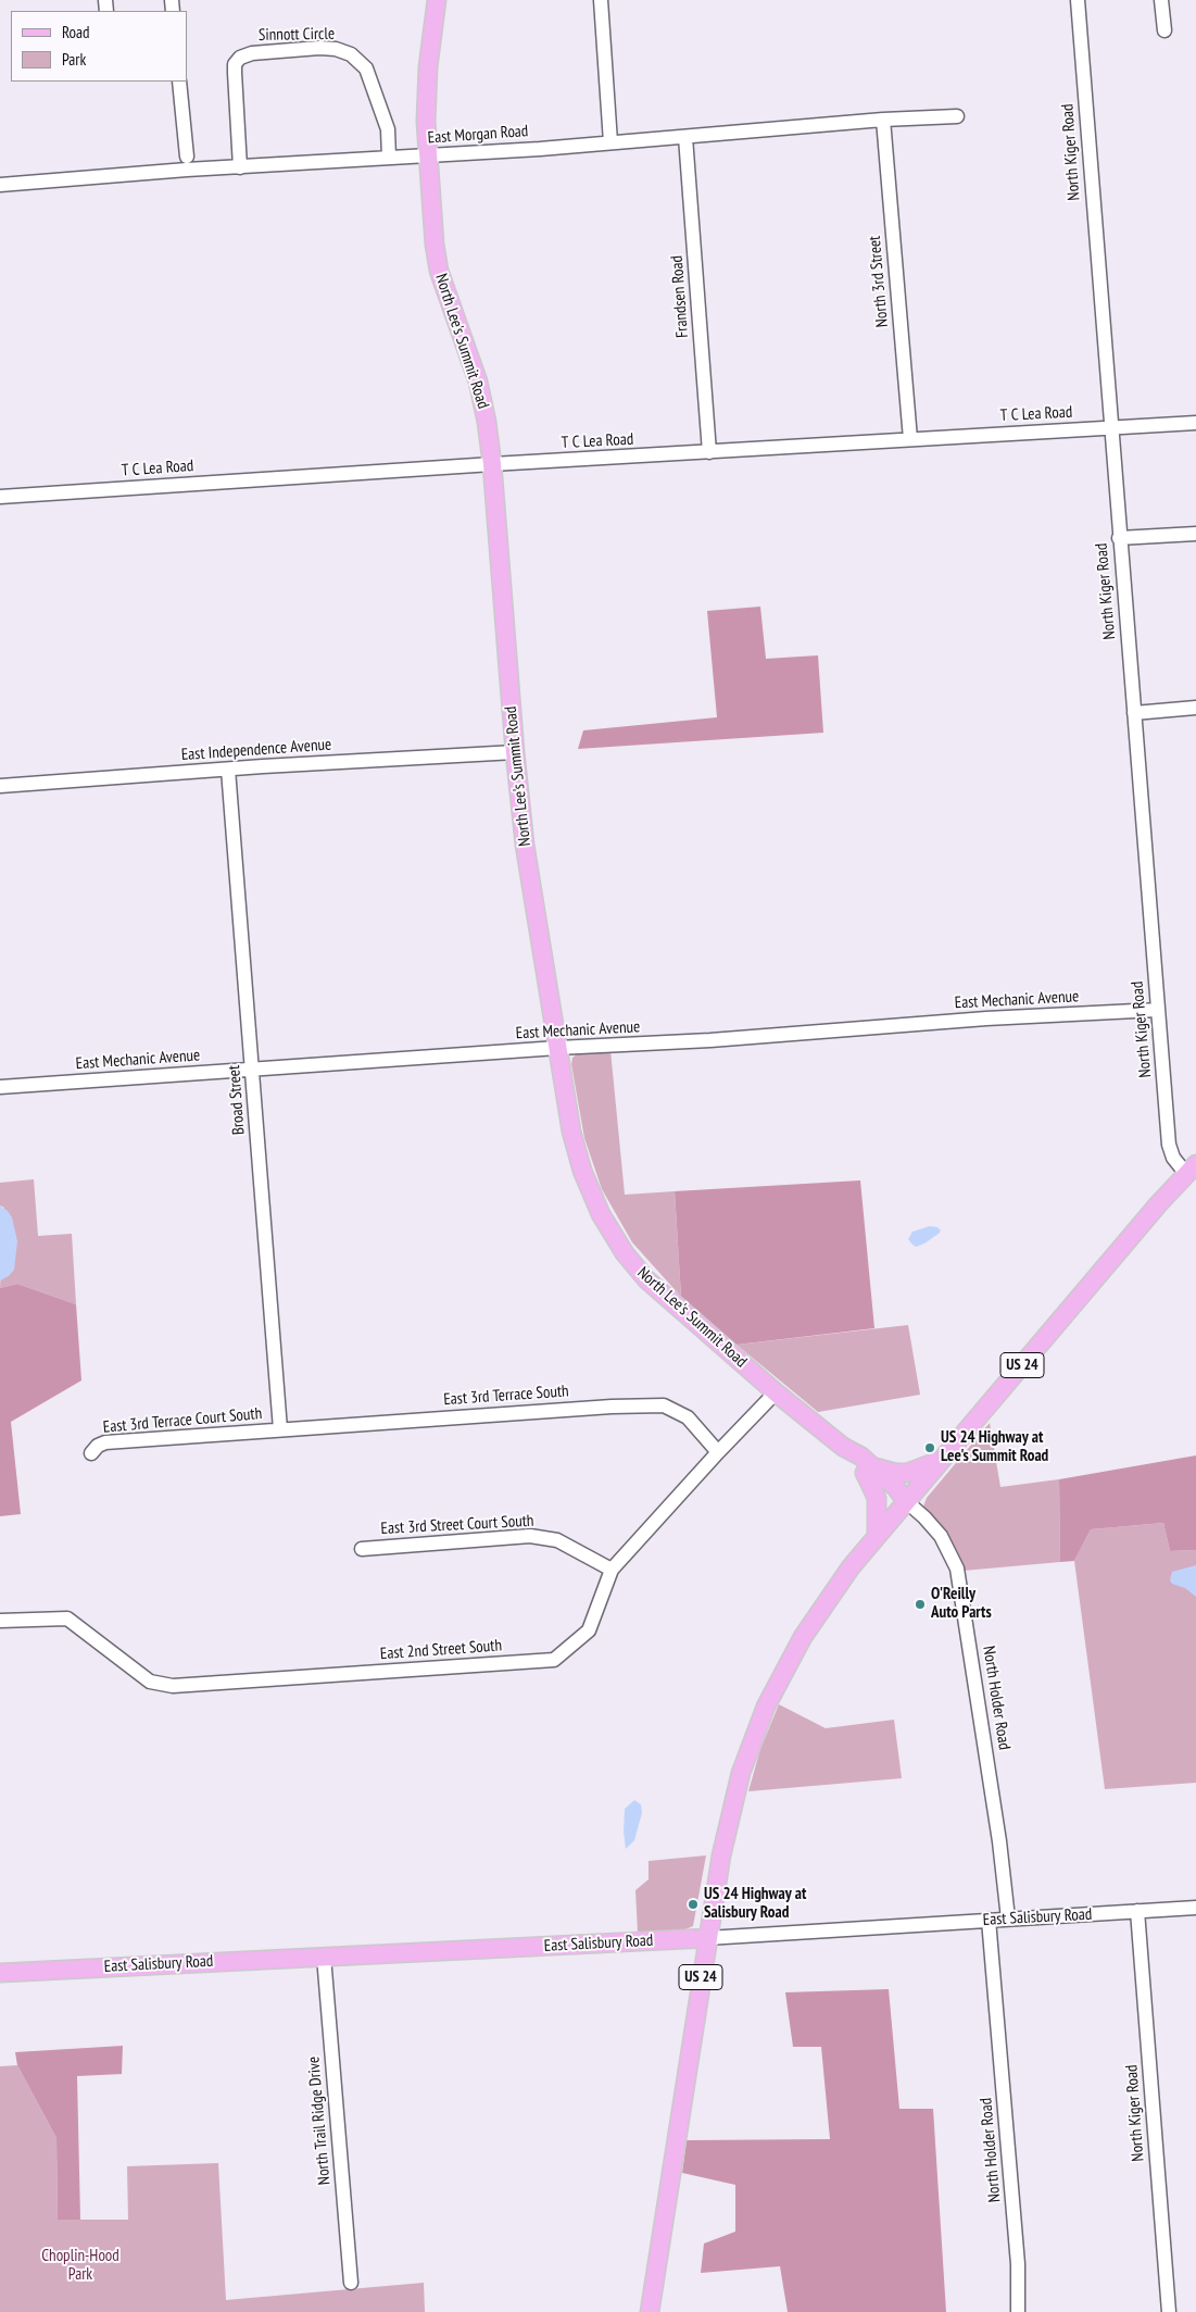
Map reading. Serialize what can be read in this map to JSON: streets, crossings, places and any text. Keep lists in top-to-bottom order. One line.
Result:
{"streets":{"main road":["North Lee's Summit Road","US 24","East Salisbury Road"],"street":["Sinnott Circle","East Morgan Road","North Kiger Road","North 3rd Street","Frandsen Road","T C Lea Road","East Independence Avenue","East Mechanic Avenue","Broad Street","East 3rd Terrace South","East 3rd Terrace Court South","East 3rd Street Court South","East 2nd Street South","North Holder Road","North Trail Ridge Drive"]},"crossings":[["Sinnott Circle","East Morgan Road"],["East Morgan Road","North 3rd Street"],["East Morgan Road","Frandsen Road"],["East Morgan Road","North Lee's Summit Road"],["North Kiger Road","T C Lea Road"],["North Kiger Road","East Mechanic Avenue"],["North Kiger Road","US 24"],["North Kiger Road","East Salisbury Road"],["North 3rd Street","T C Lea Road"],["Frandsen Road","T C Lea Road"],["North Lee's Summit Road","T C Lea Road"],["North Lee's Summit Road","East Independence Avenue"],["North Lee's Summit Road","East Mechanic Avenue"],["North Lee's Summit Road","US 24"],["North Lee's Summit Road","East 2nd Street South"],["North Lee's Summit Road","North Holder Road"],["East Independence Avenue","Broad Street"],["East Mechanic Avenue","Broad Street"],["Broad Street","East 3rd Terrace South"],["Broad Street","East 3rd Terrace Court South"],["US 24","North Holder Road"],["US 24","East Salisbury Road"],["East 3rd Terrace South","East 3rd Terrace Court South"],["East 3rd Terrace South","East 2nd Street South"],["East 3rd Street Court South","East 2nd Street South"],["North Holder Road","East Salisbury Road"],["East Salisbury Road","North Trail Ridge Drive"]],"parks":["Choplin-Hood Park"],"places":["US 24 Highway at Lee's Summit Road","O'Reilly Auto Parts","US 24 Highway at Salisbury Road"],"legend":["Road","Park"]}
